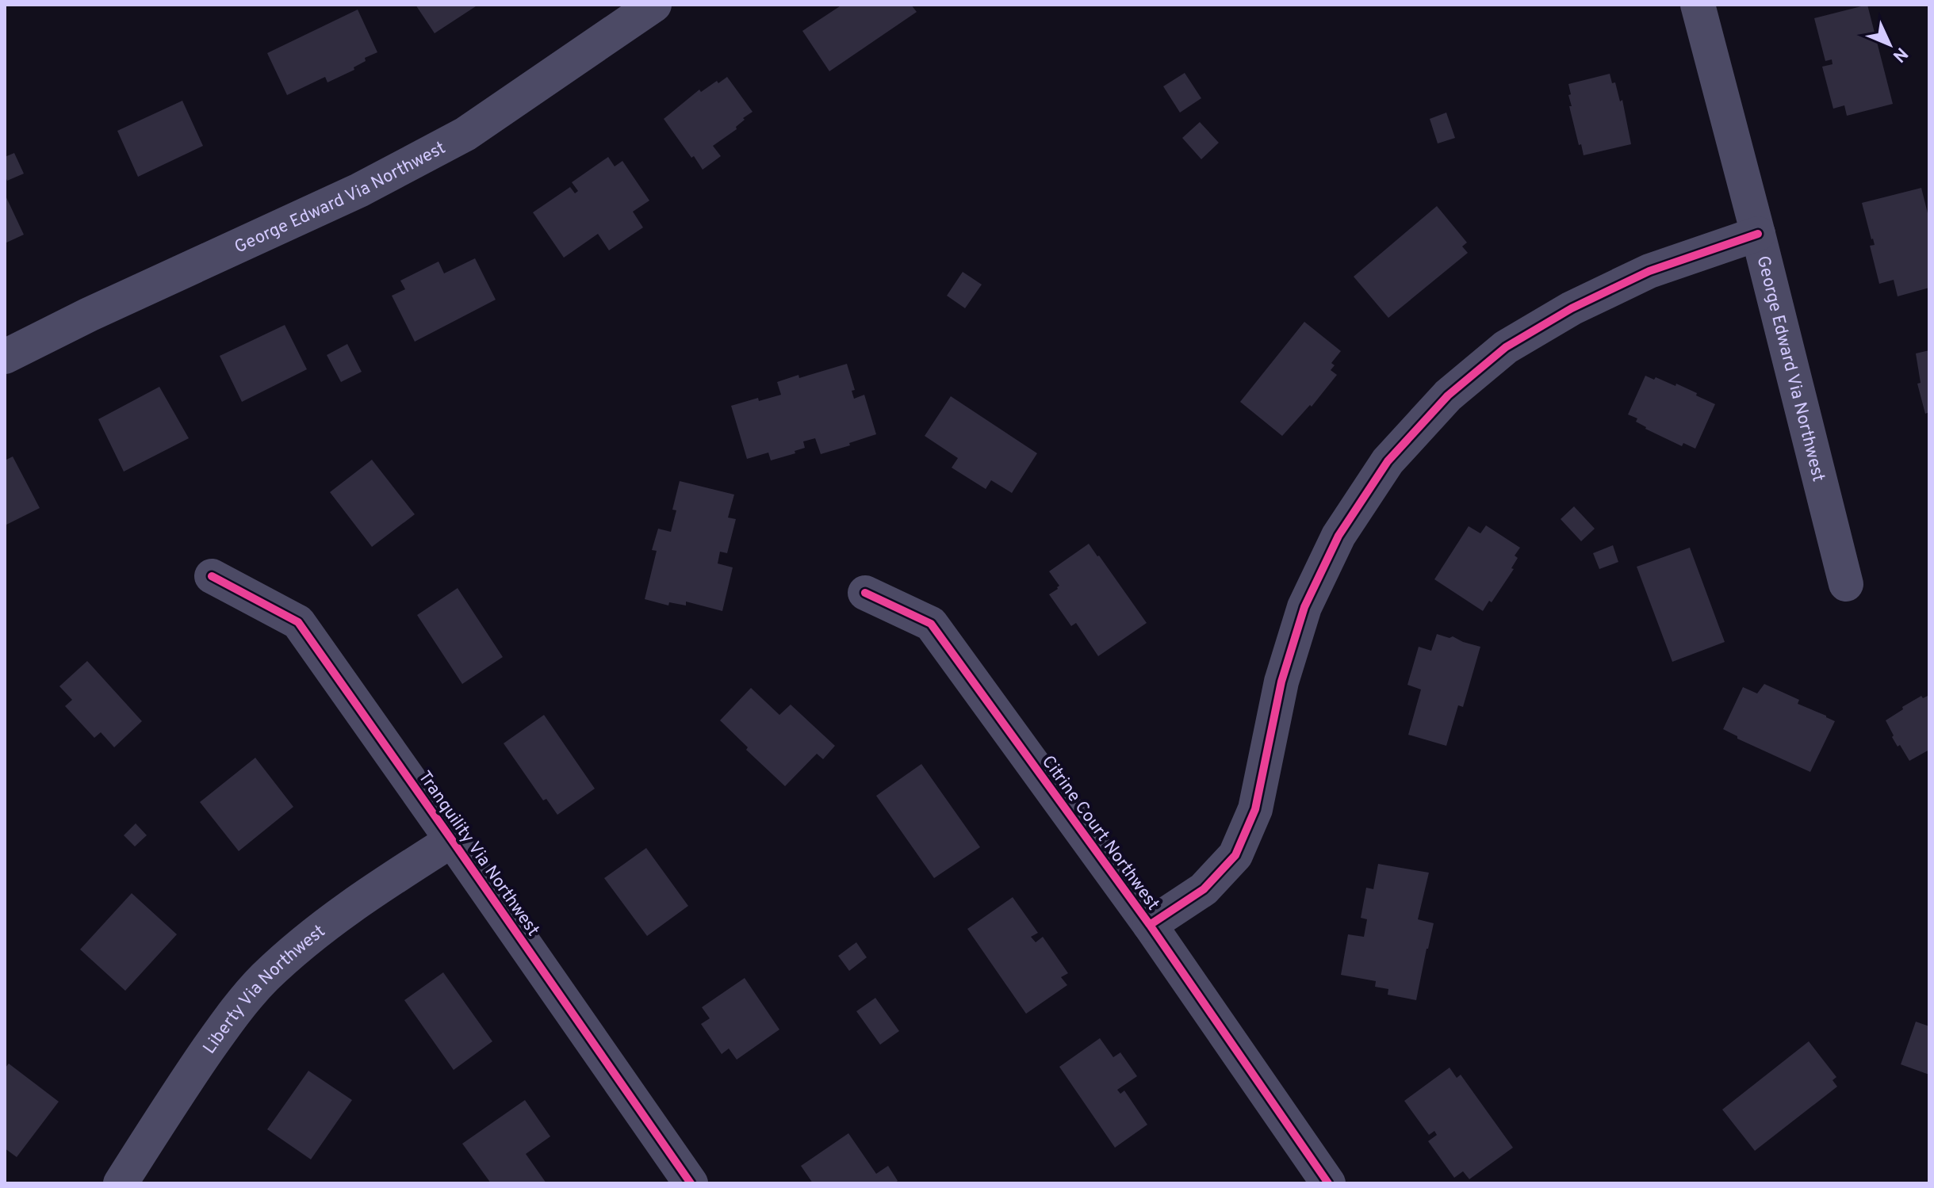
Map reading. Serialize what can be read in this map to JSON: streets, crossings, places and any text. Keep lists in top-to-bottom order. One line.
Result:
{"streets":{"street":["George Edward Via Northwest","Citrine Court Northwest","Tranquility Via Northwest","Liberty Via Northwest"]},"crossings":[["Tranquility Via Northwest","Liberty Via Northwest"]],"north":"bottom right"}
